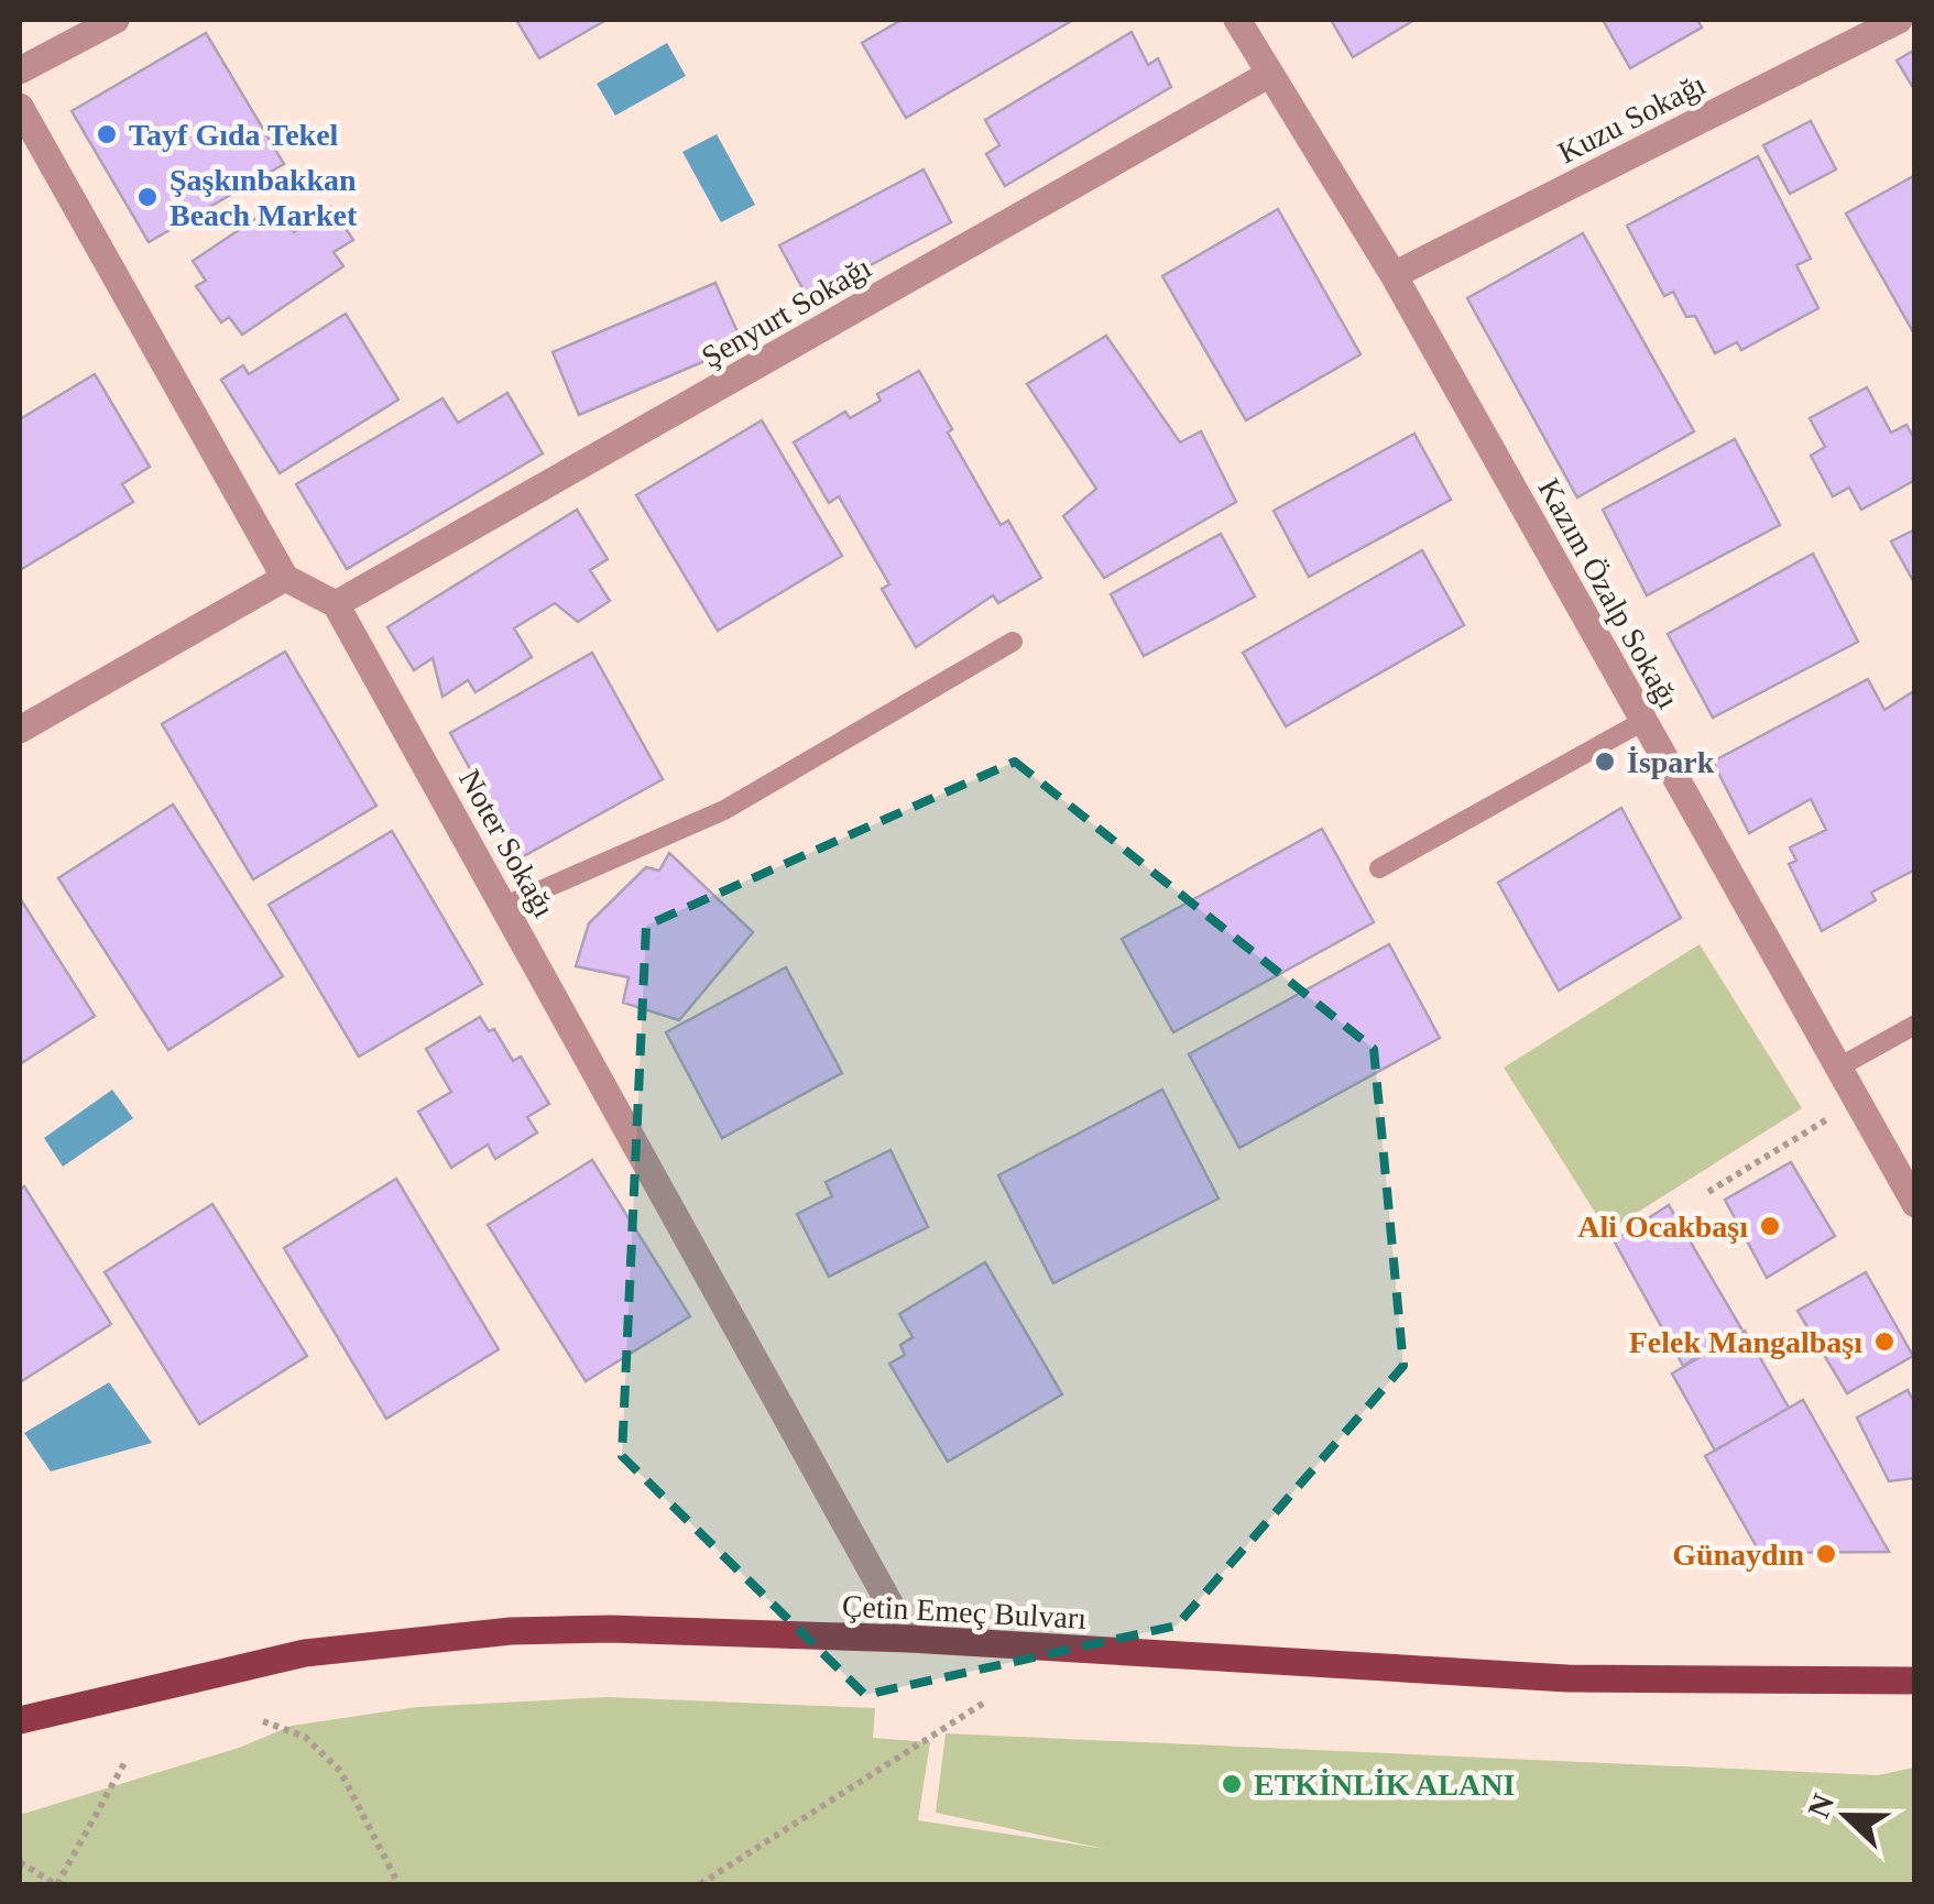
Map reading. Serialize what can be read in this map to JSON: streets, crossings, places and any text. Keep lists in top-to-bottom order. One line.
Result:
{"streets":{"main road":["Çetin Emeç Bulvarı"],"street":["Kuzu Sokağı","Şenyurt Sokağı","Kazım Özalp Sokağı","Noter Sokağı"]},"crossings":[["Kuzu Sokağı","Kazım Özalp Sokağı"],["Şenyurt Sokağı","Kazım Özalp Sokağı"],["Şenyurt Sokağı","Noter Sokağı"],["Noter Sokağı","Çetin Emeç Bulvarı"]],"places":["Tayf Gıda Tekel","Şaşkınbakkan Beach Market","İspark","Ali Ocakbaşı","Felek Mangalbaşı","Günaydın","ETKİNLİK ALANI"],"north":"left"}
